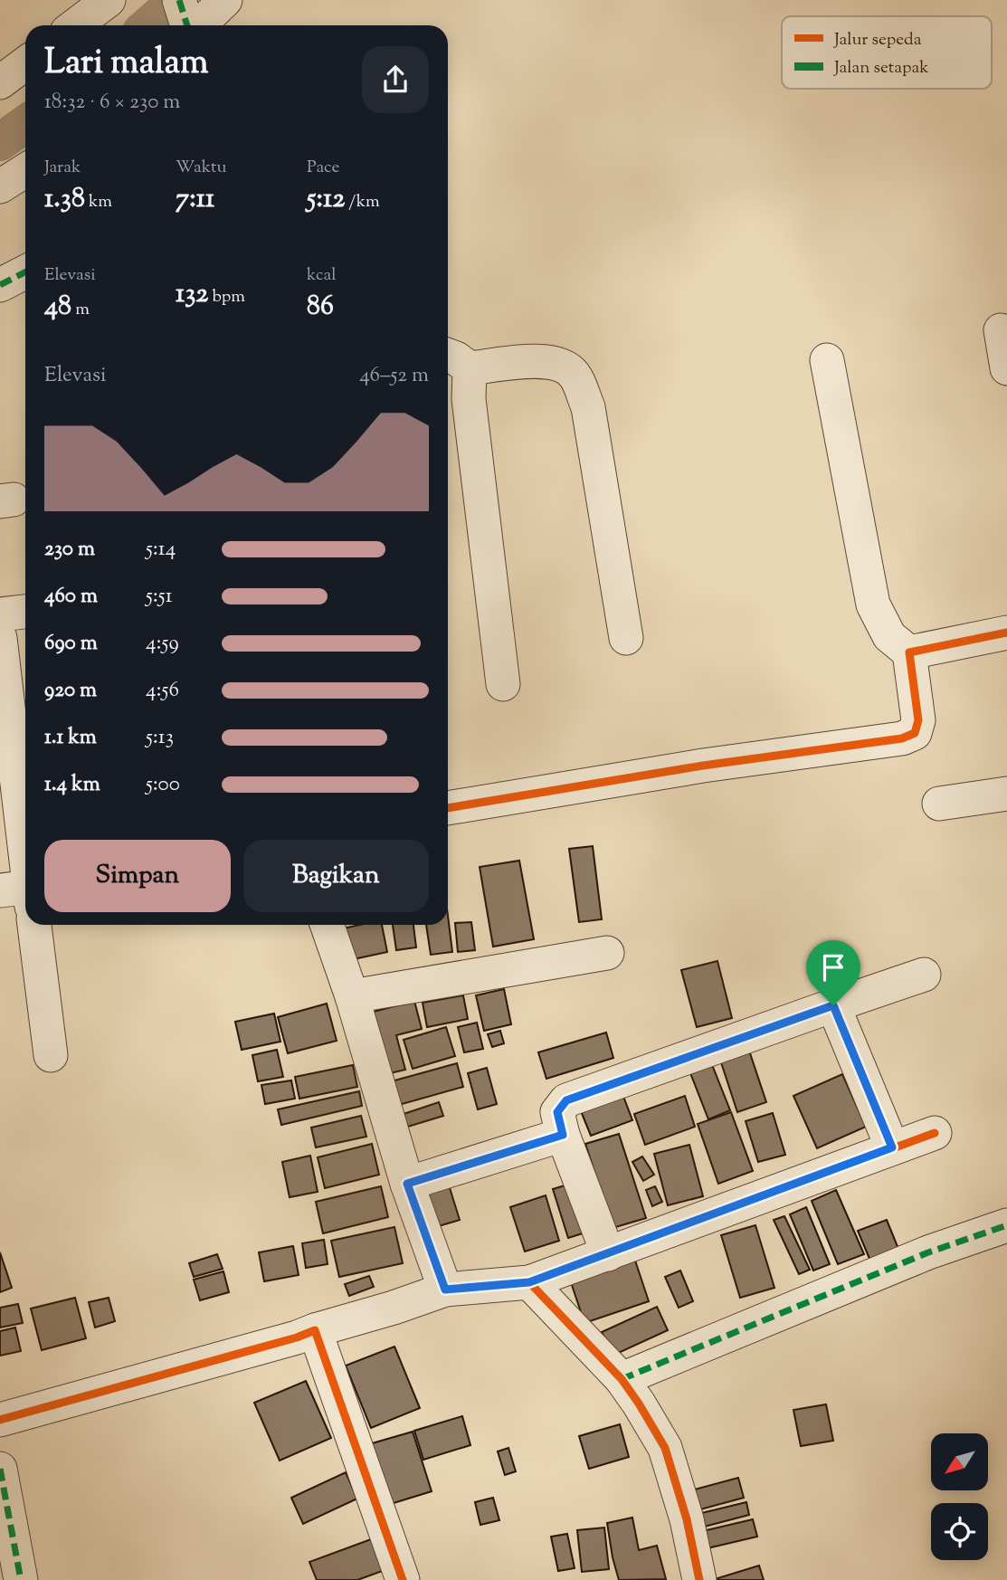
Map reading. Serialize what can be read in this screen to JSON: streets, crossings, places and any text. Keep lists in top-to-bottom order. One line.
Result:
{"legend":["Jalur sepeda","Jalan setapak"],"north":"bottom left","page":{"heading":["Lari malam","18:32 · 6 × 230 m"],"stats":[["Jarak","1.38 km"],["Waktu","7:11"],["Pace","5:12 /km"],["Elevasi","48 m"],["132 bpm"],["kcal","86"]],"chart":["Elevasi","46–52 m"],"list":[{"name":"230 m","note":"5:14"},{"name":"460 m","note":"5:51"},{"name":"690 m","note":"4:59"},{"name":"920 m","note":"4:56"},{"name":"1.1 km","note":"5:13"},{"name":"1.4 km","note":"5:00"}],"buttons":["Simpan","Bagikan"]}}
